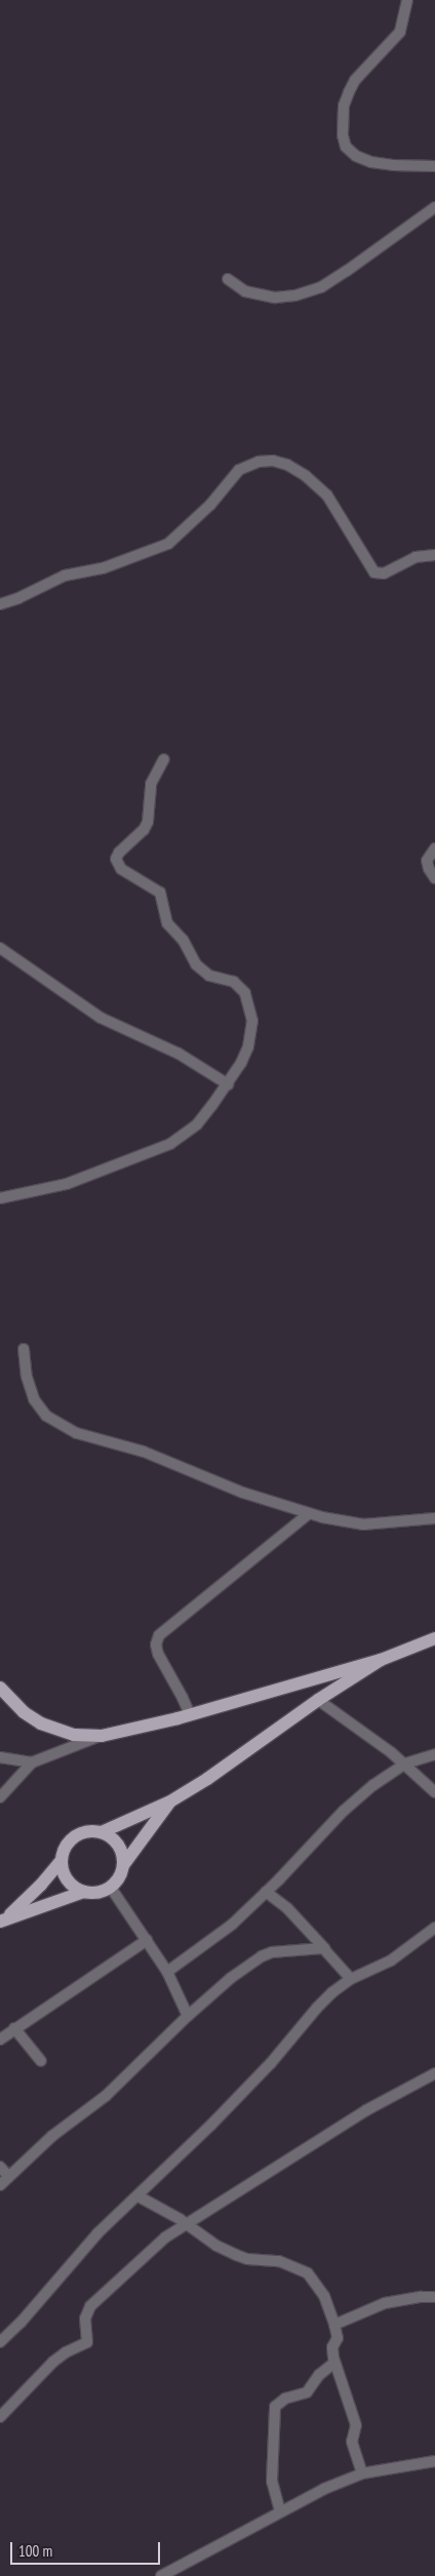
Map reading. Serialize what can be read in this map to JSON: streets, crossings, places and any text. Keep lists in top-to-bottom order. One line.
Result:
{"scale_bar":"100 m"}
